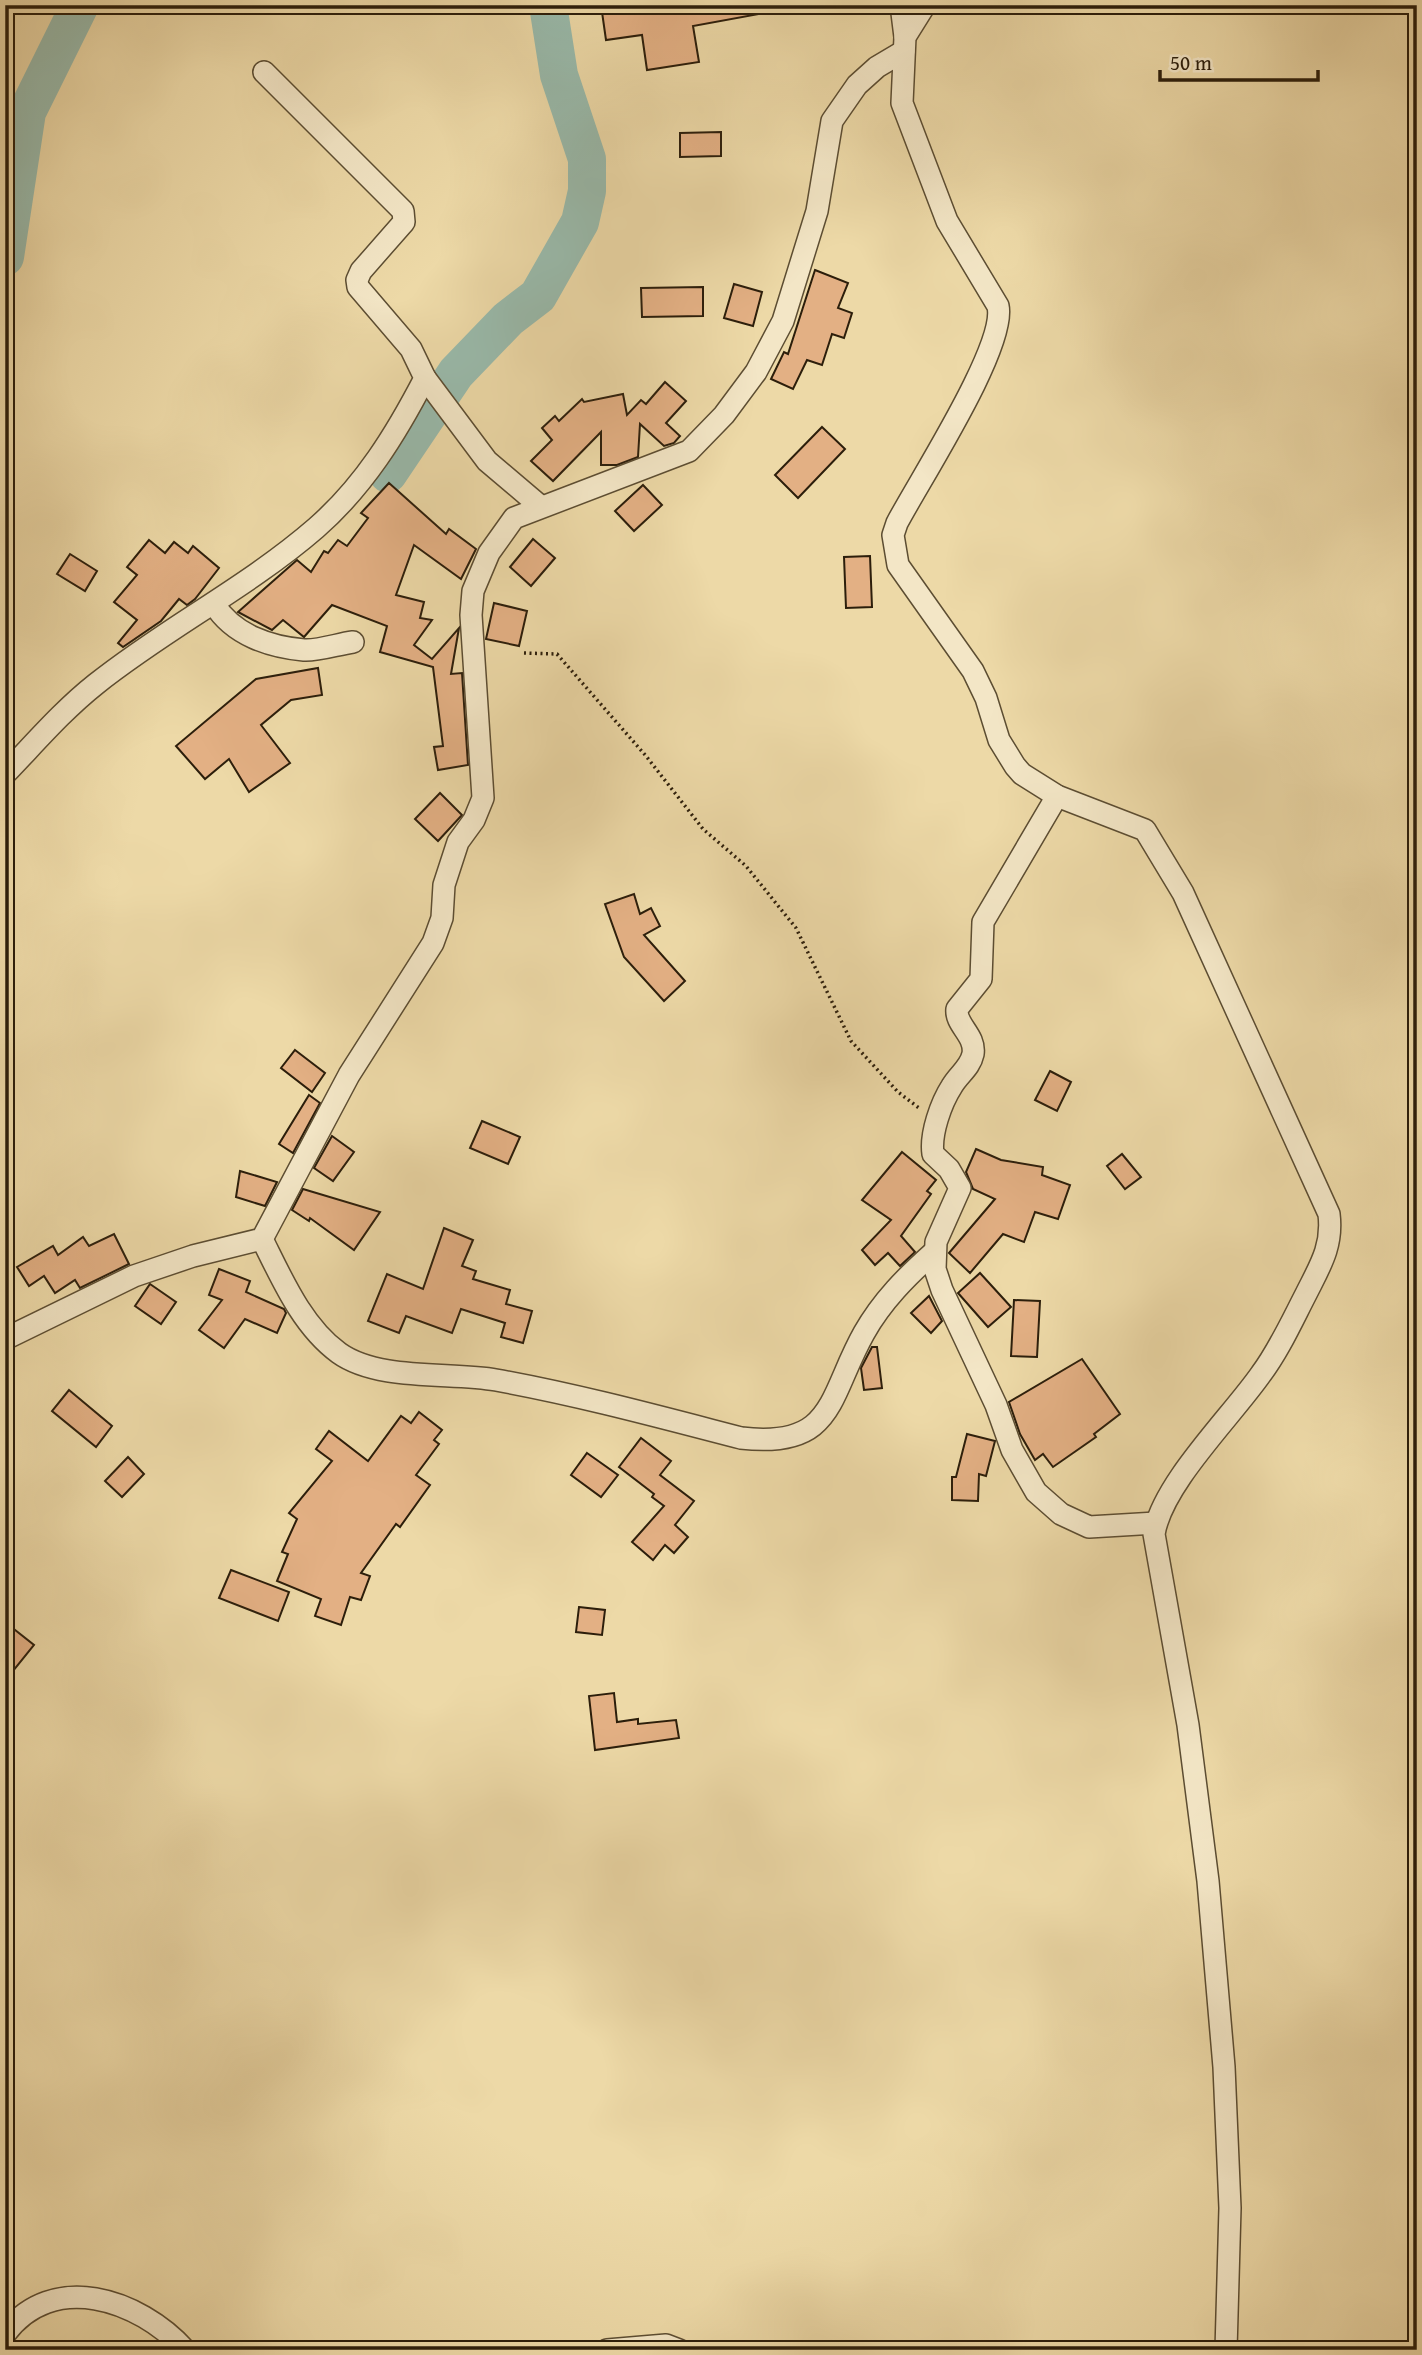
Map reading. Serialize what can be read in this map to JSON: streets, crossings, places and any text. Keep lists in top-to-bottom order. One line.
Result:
{"scale_bar":"50 m"}
